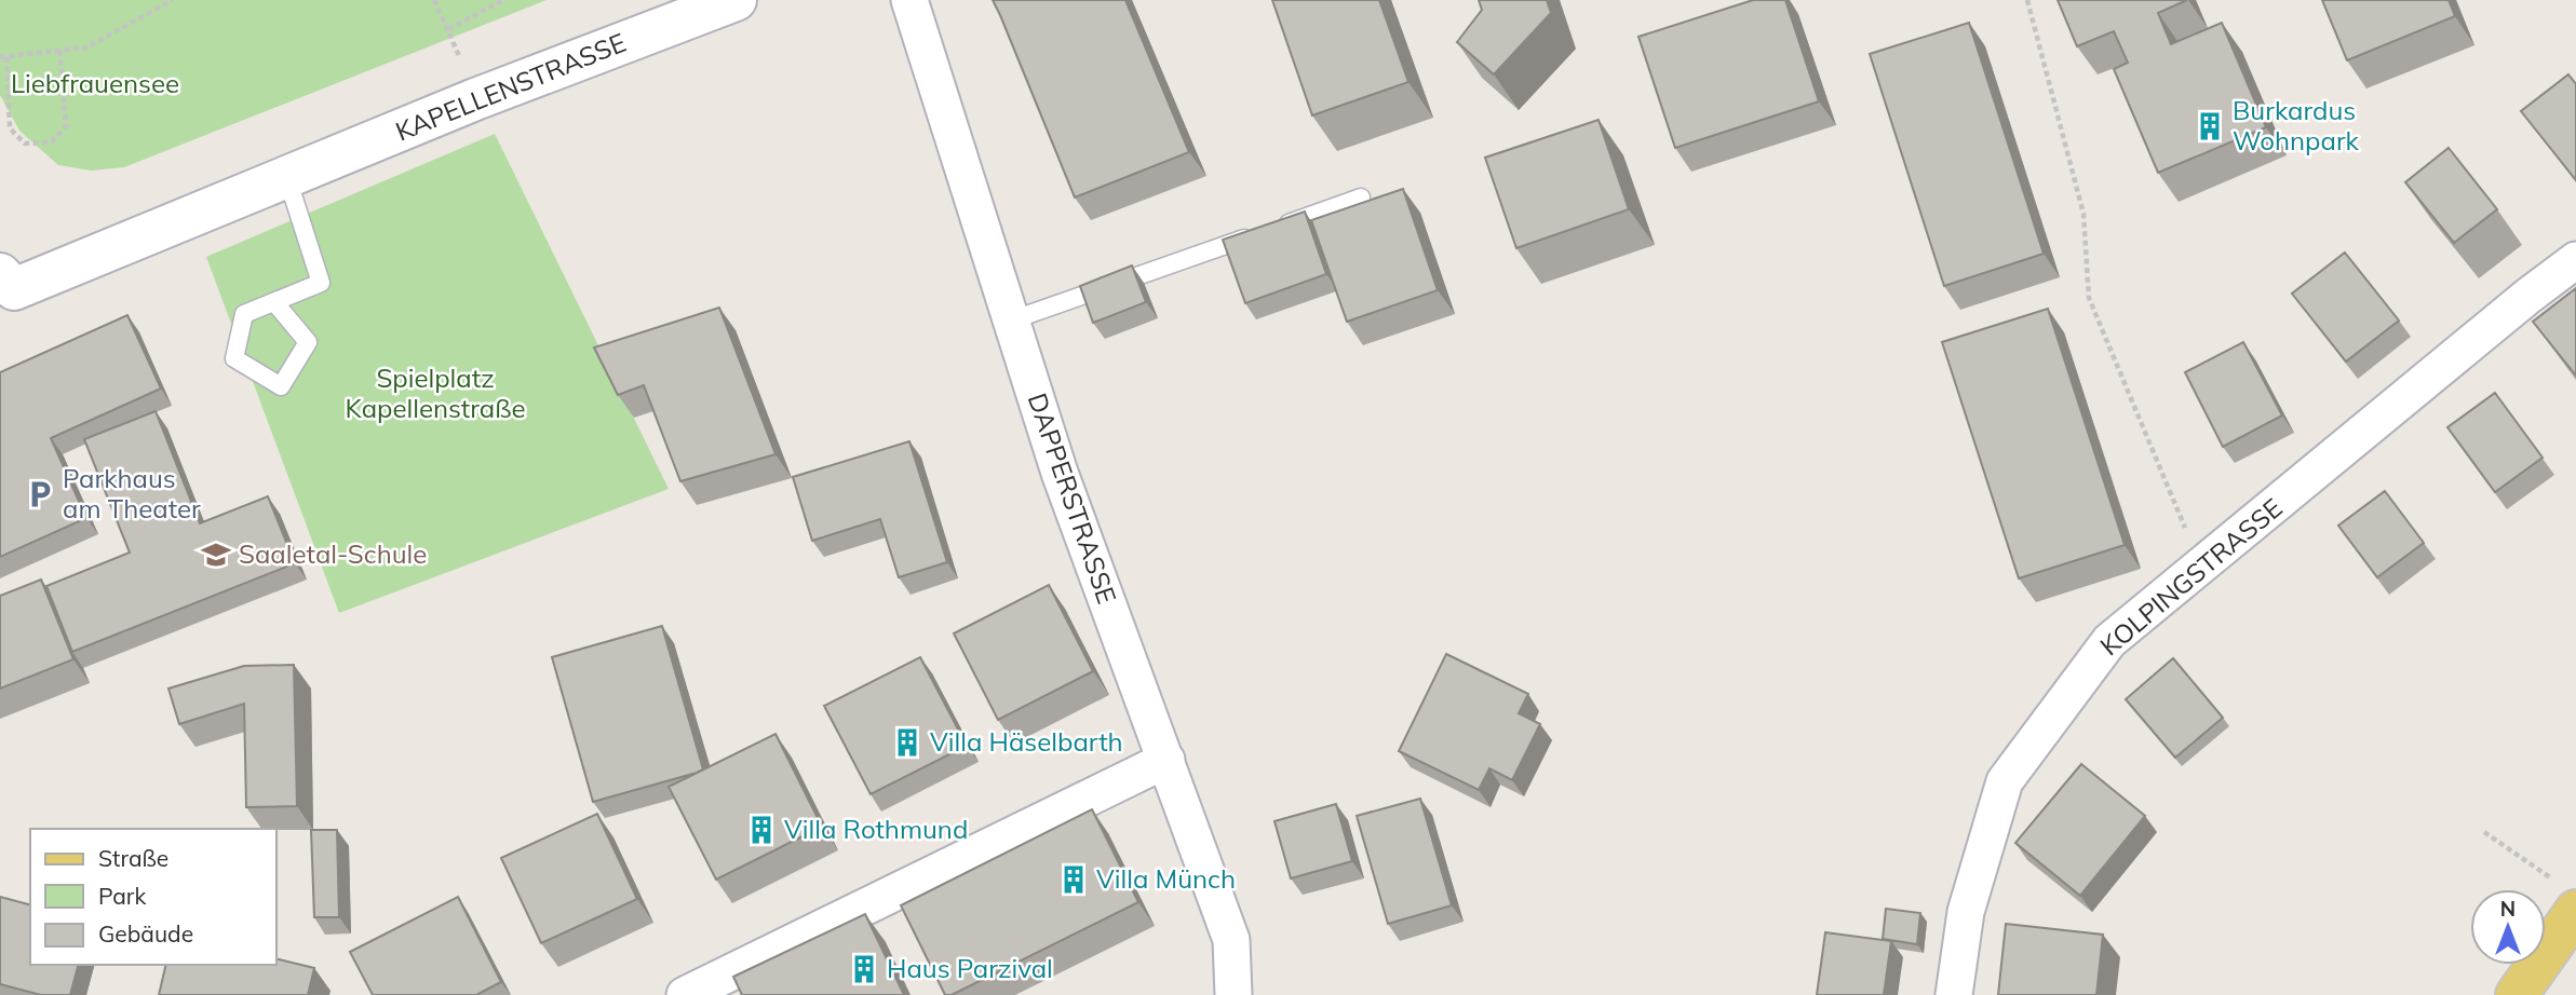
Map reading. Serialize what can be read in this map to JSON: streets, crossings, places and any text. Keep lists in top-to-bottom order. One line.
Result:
{"streets":{"street":["KAPELLENSTRASSE","DAPPERSTRASSE","KOLPINGSTRASSE"]},"parks":["Liebfrauensee","Spielplatz Kapellenstraße"],"places":{"building":["Burkardus Wohnpark","Villa Häselbarth","Villa Rothmund","Villa Münch","Haus Parzival"],"parking":["Parkhaus am Theater"],"school or university":["Saaletal-Schule"]},"legend":["Straße","Park","Gebäude"],"north":"top"}
